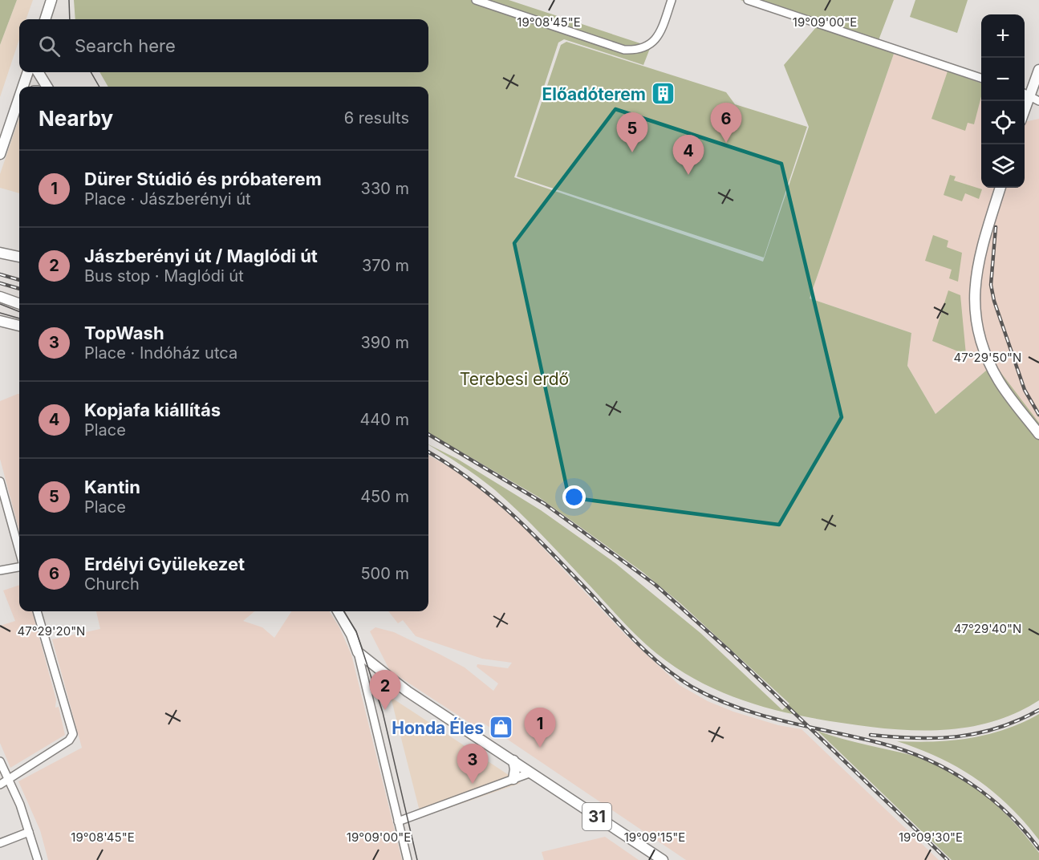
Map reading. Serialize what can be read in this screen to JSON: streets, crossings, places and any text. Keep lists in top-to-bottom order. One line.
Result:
{"streets":{"main road":["31"]},"parks":["Terebesi erdő"],"places":{"building":["Előadóterem"],"shop":["Honda Éles"]},"page":{"map_buttons":["+","−"],"search":"Search here","heading":["Nearby","6 results"],"pins":["6","5","4","2","1","3"],"list":[{"mark":"1","name":"Dürer Stúdió és próbaterem","note":"Place · Jászberényi út","value":"330 m"},{"mark":"2","name":"Jászberényi út / Maglódi út","note":"Bus stop · Maglódi út","value":"370 m"},{"mark":"3","name":"TopWash","note":"Place · Indóház utca","value":"390 m"},{"mark":"4","name":"Kopjafa kiállítás","note":"Place","value":"440 m"},{"mark":"5","name":"Kantin","note":"Place","value":"450 m"},{"mark":"6","name":"Erdélyi Gyülekezet","note":"Church","value":"500 m"}]},"coordinates":["19°08'45\"E","19°09'00\"E","47°29'50\"N","47°29'40\"N","47°29'20\"N","19°09'15\"E","19°09'30\"E"]}
